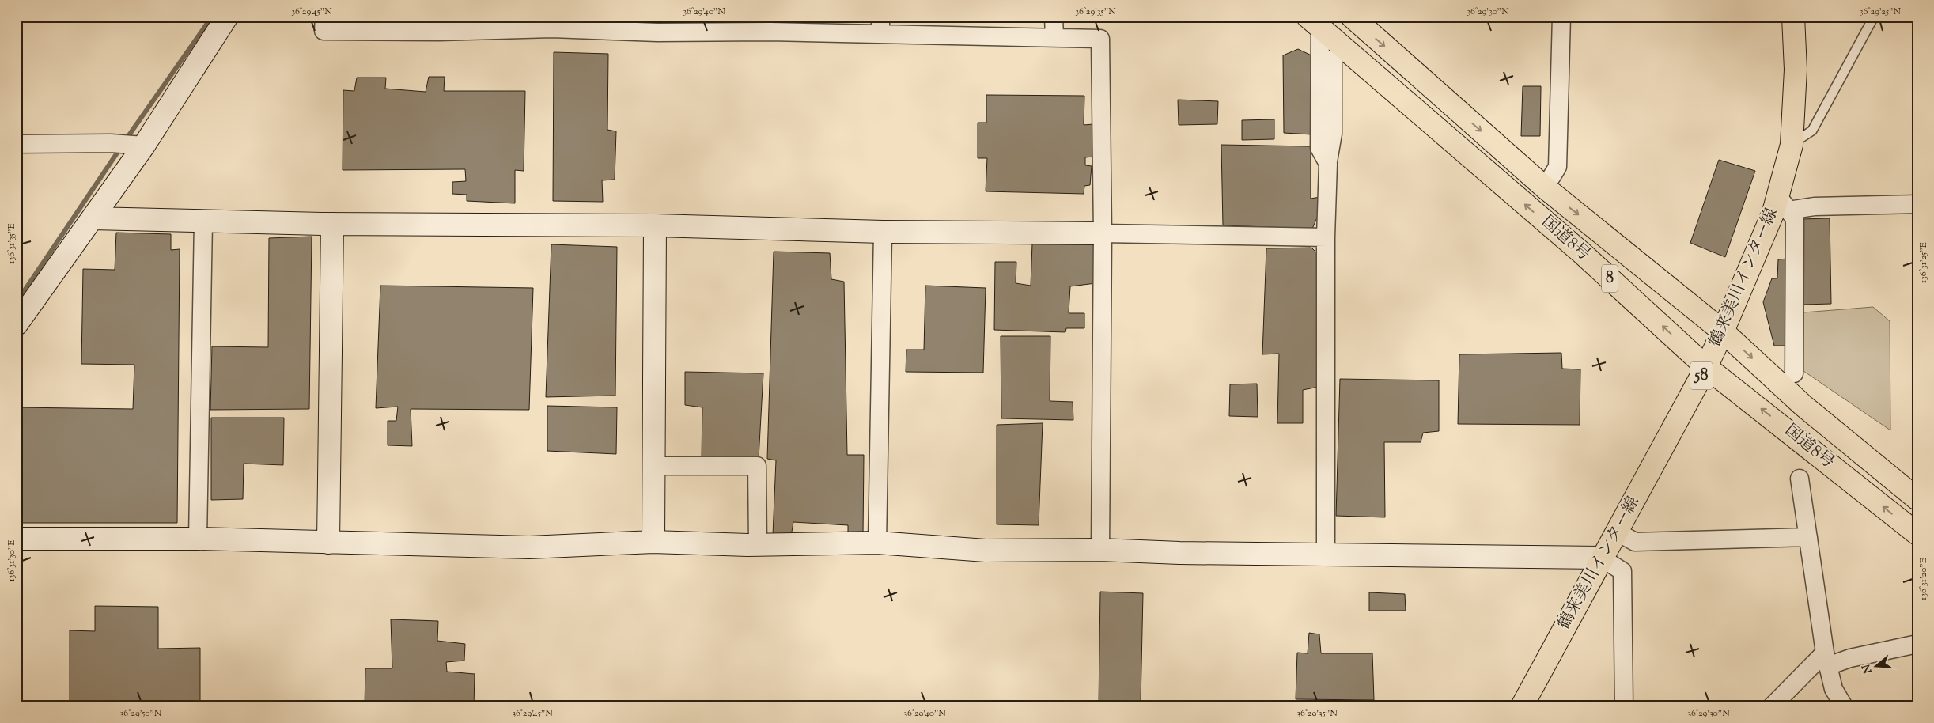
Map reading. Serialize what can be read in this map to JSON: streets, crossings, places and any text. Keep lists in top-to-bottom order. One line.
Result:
{"streets":{"main road":["国道8号","鶴来美川インター線","8","58"]},"crossings":[["国道8号","鶴来美川インター線"]],"north":"left","coordinates":["36°29'45\"N","36°29'40\"N","36°29'35\"N","36°29'30\"N","36°29'25\"N","136°31'35\"E","136°31'25\"E","136°31'30\"E","136°31'20\"E","36°29'50\"N"]}
